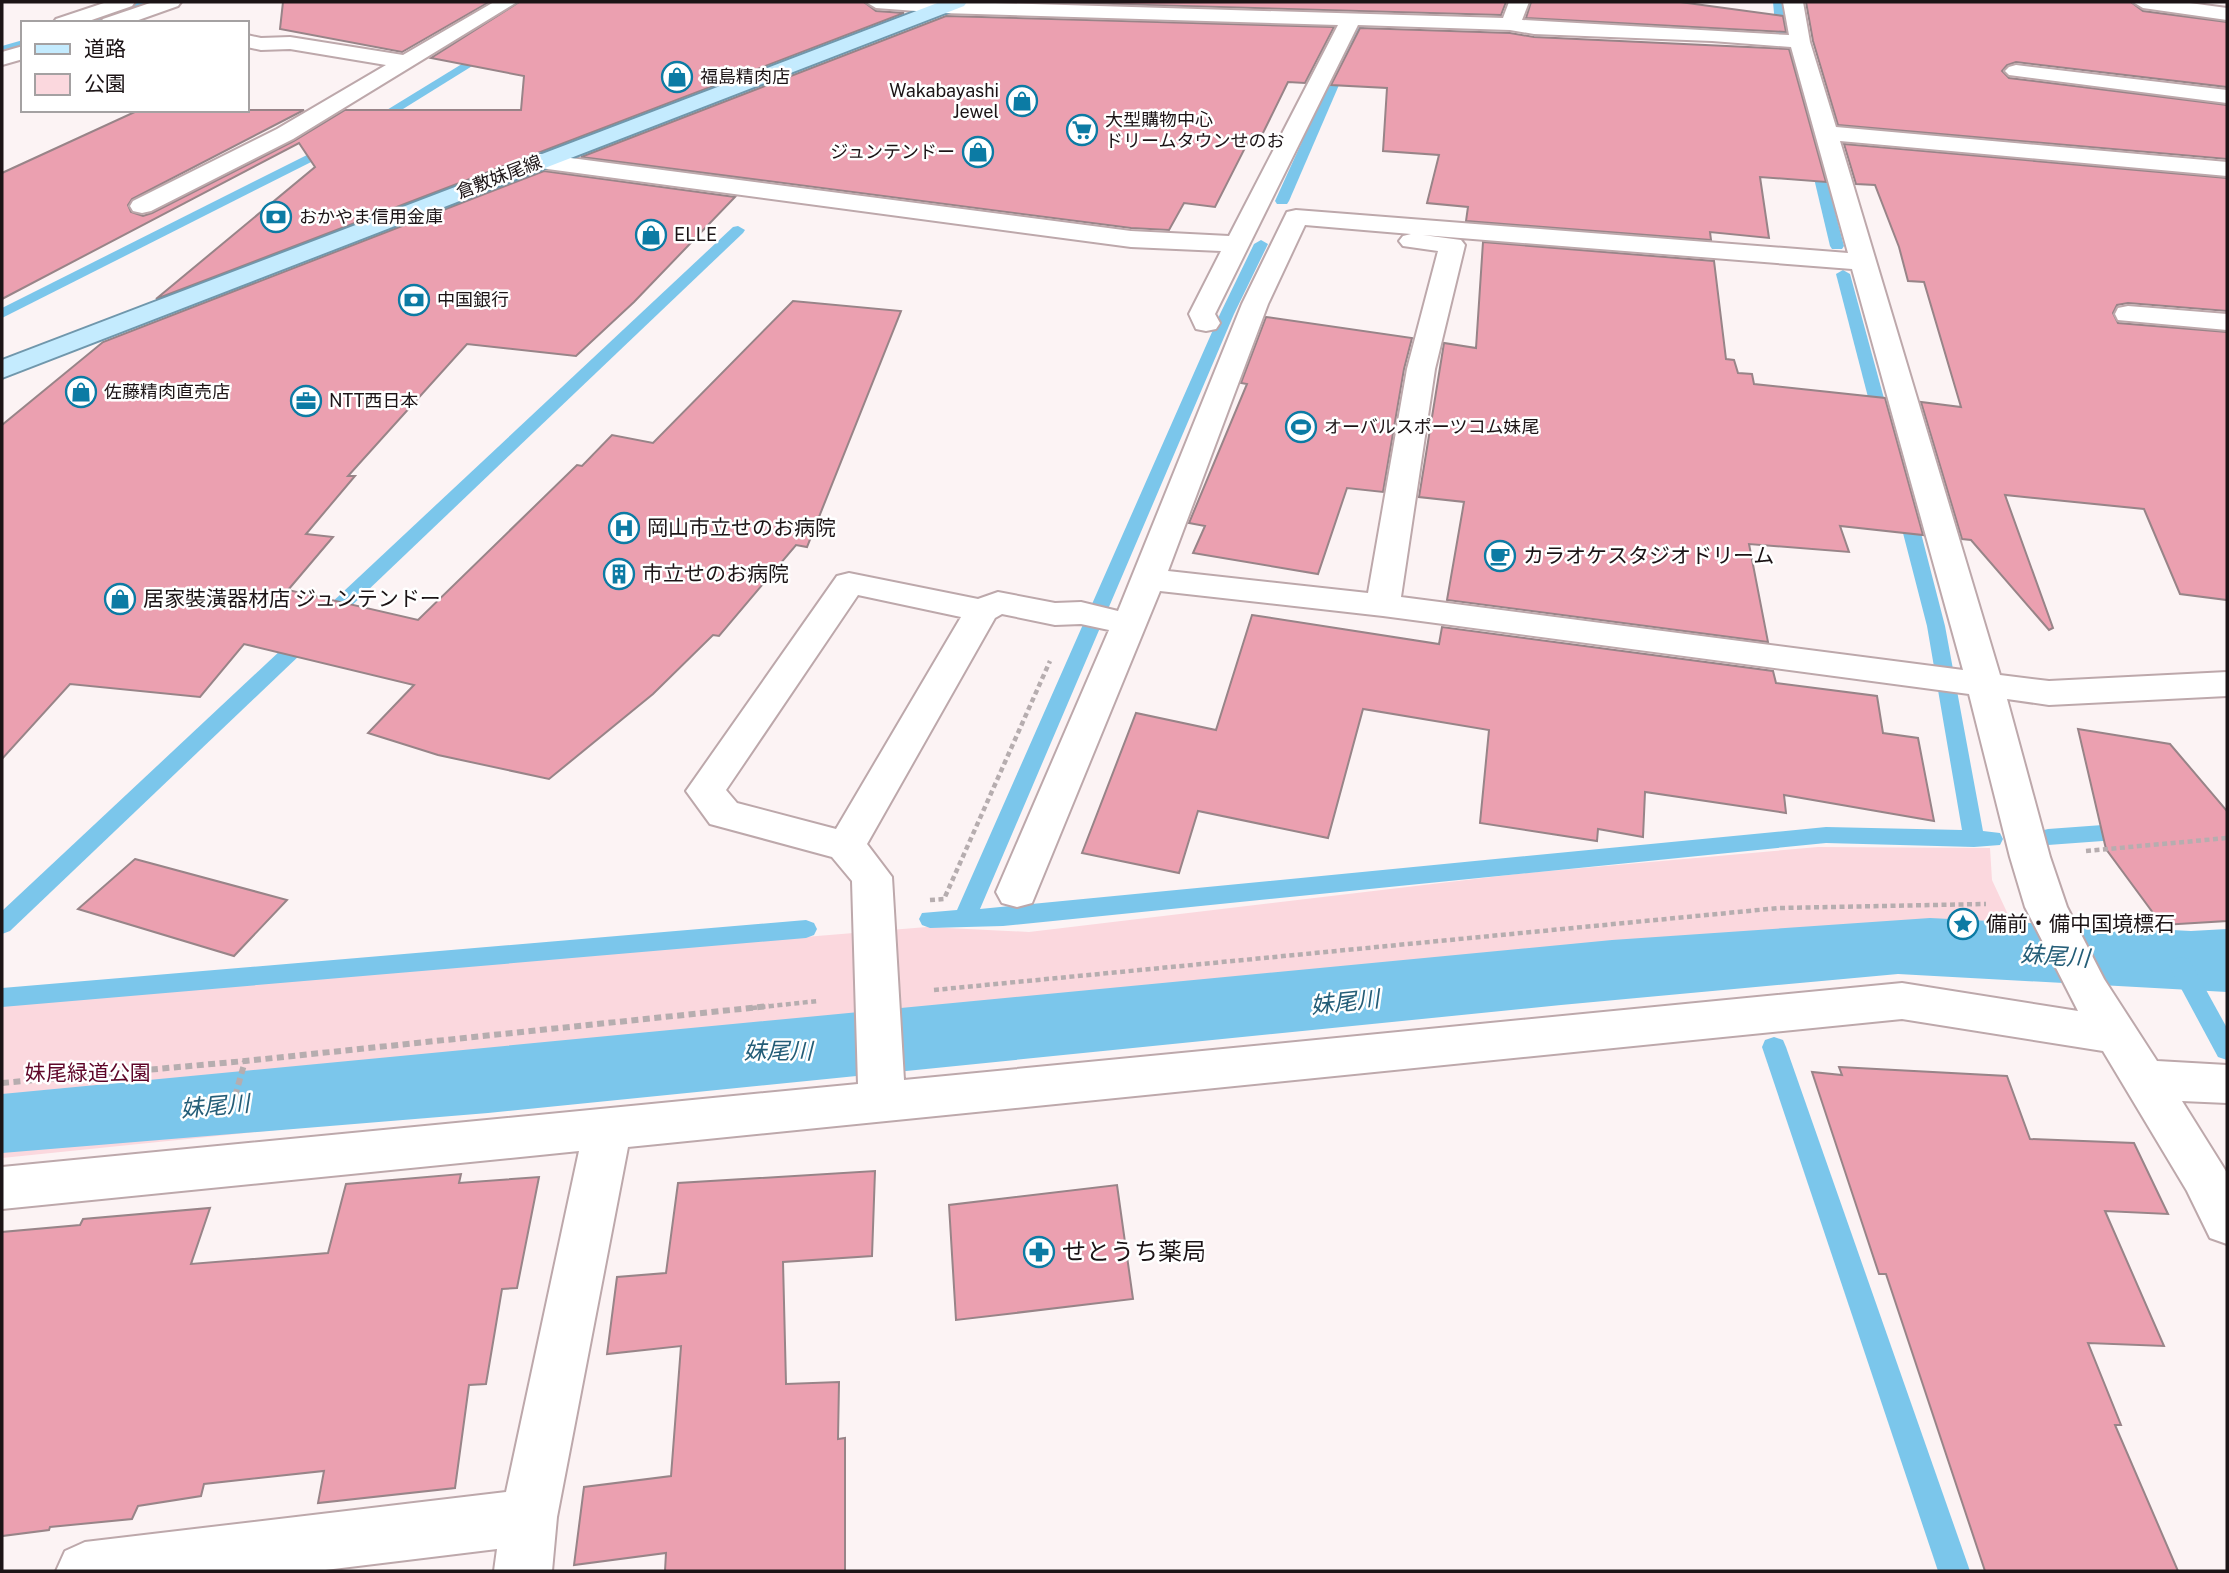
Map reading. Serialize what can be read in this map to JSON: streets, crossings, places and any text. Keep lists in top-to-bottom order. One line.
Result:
{"streets":{"main road":["倉敷妹尾線"]},"water":["妹尾川"],"parks":["妹尾緑道公園"],"places":{"shop":["福島精肉店","Wakabayashi Jewel","ジュンテンドー","ELLE","佐藤精肉直売店","居家裝潢器材店 ジュンテンドー"],"supermarket":["大型購物中心 ドリームタウンせのお"],"bank":["おかやま信用金庫","中国銀行"],"office":["NTT西日本"],"sports":["オーバルスポーツコム妹尾"],"hospital":["岡山市立せのお病院"],"cafe":["カラオケスタジオドリーム"],"building":["市立せのお病院"],"place":["備前・備中国境標石"],"pharmacy":["せとうち薬局"]},"legend":["道路","公園"]}
